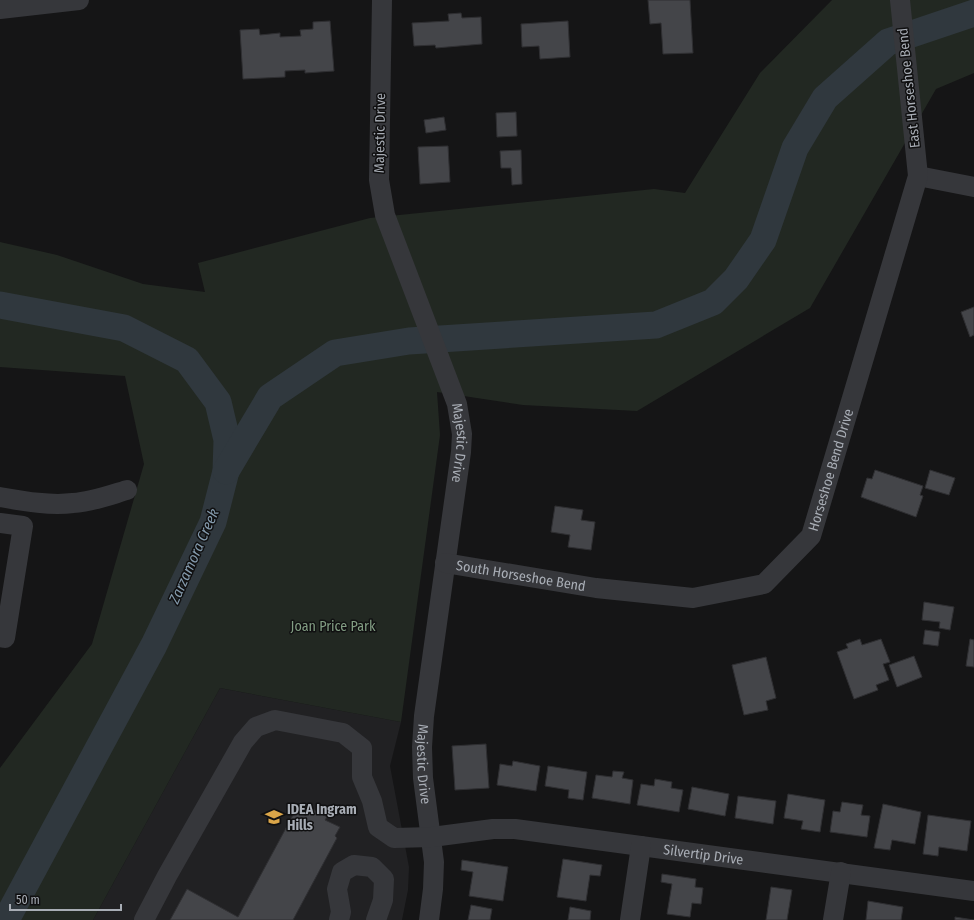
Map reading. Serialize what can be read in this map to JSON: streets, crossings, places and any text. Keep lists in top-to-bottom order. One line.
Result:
{"streets":{"street":["East Horseshoe Bend","Majestic Drive","Horseshoe Bend Drive","South Horseshoe Bend","Silvertip Drive"]},"crossings":[["East Horseshoe Bend","Horseshoe Bend Drive"],["Majestic Drive","South Horseshoe Bend"],["Majestic Drive","Silvertip Drive"],["Horseshoe Bend Drive","South Horseshoe Bend"]],"water":["Zarzamora Creek"],"parks":["Joan Price Park"],"places":{"school or university":["IDEA Ingram Hills"]},"scale_bar":"50 m"}
